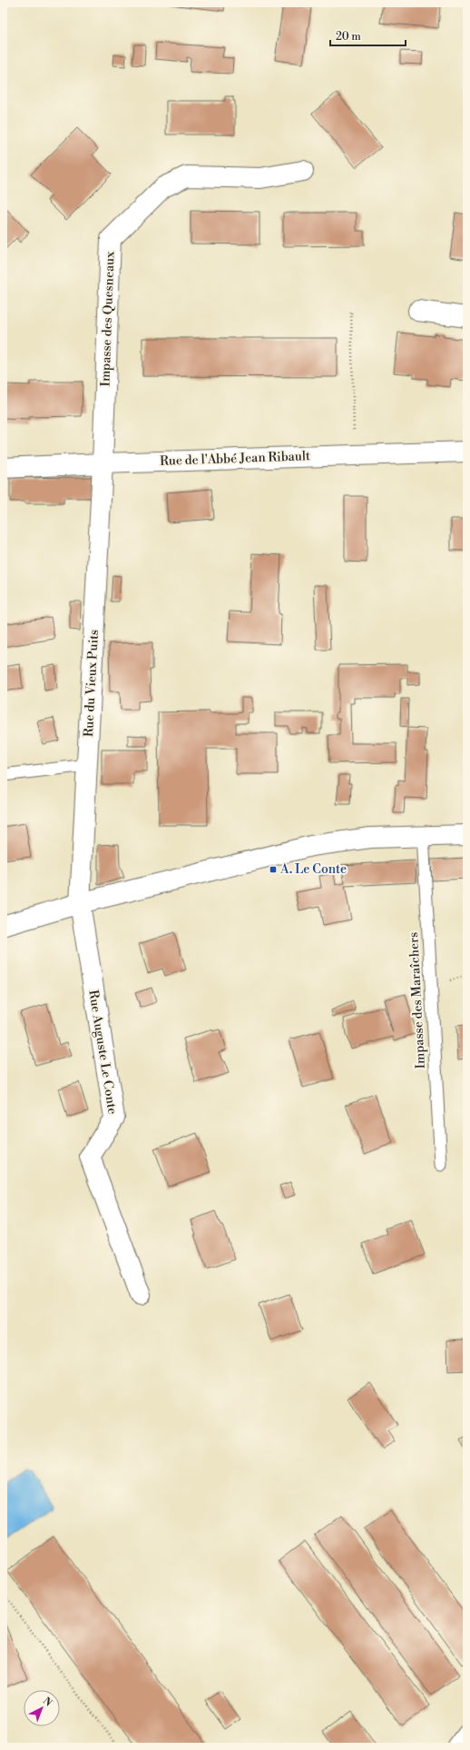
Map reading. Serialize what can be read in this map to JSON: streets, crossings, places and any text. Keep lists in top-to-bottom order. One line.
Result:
{"streets":{"street":["Impasse des Quesneaux","Rue de l'Abbé Jean Ribault","Rue du Vieux Puits","Rue Auguste Le Conte"],"lane":["Impasse des Maraîchers"]},"crossings":[["Impasse des Quesneaux","Rue de l'Abbé Jean Ribault"],["Impasse des Quesneaux","Rue du Vieux Puits"],["Rue de l'Abbé Jean Ribault","Rue du Vieux Puits"],["Rue du Vieux Puits","Rue Auguste Le Conte"]],"places":{"transit":["A. Le Conte"]},"scale_bar":"20 m","north":"top right"}
